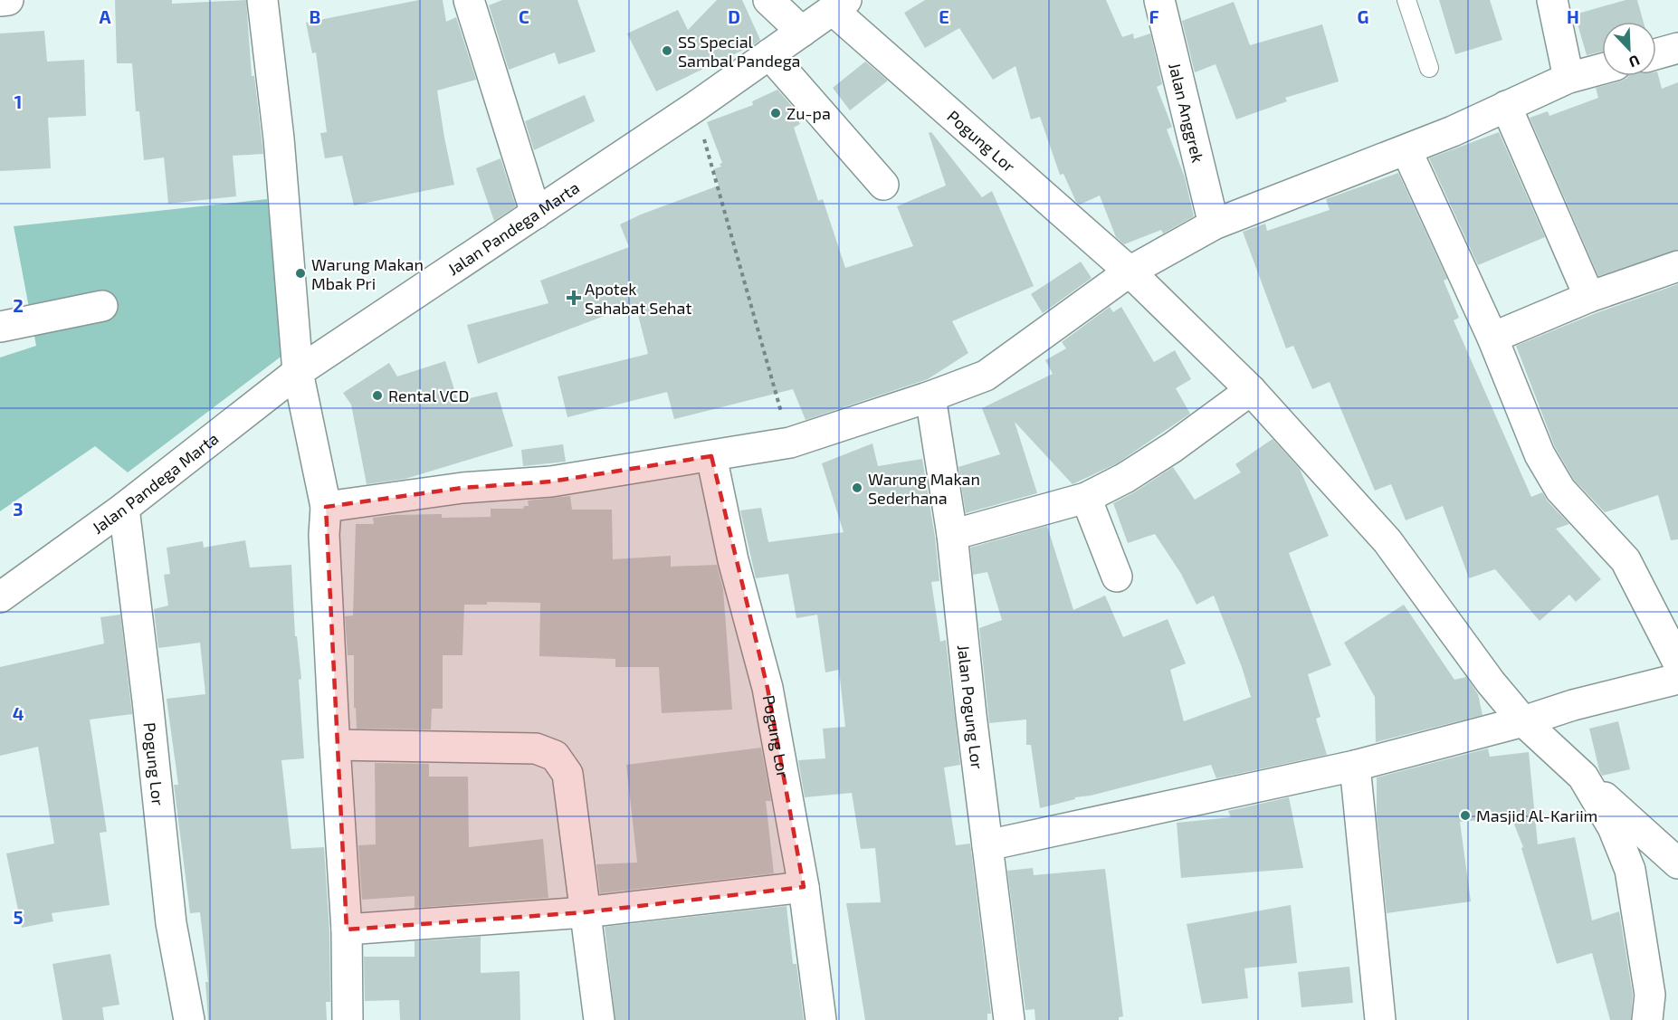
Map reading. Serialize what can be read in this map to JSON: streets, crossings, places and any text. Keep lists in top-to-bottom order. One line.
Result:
{"streets":{"street":["Jalan Anggrek","Pogung Lor","Jalan Pandega Marta","Jalan Pogung Lor"]},"crossings":[["Pogung Lor","Jalan Pandega Marta"]],"places":{"other":["SS Special Sambal Pandega","Zu-pa","Warung Makan Mbak Pri","Rental VCD","Warung Makan Sederhana","Masjid Al-Kariim"],"health":["Apotek Sahabat Sehat"]},"north":"bottom right","grid":{"columns":["A","B","C","D","E","F","G","H"],"rows":["1","2","3","4","5"]}}
